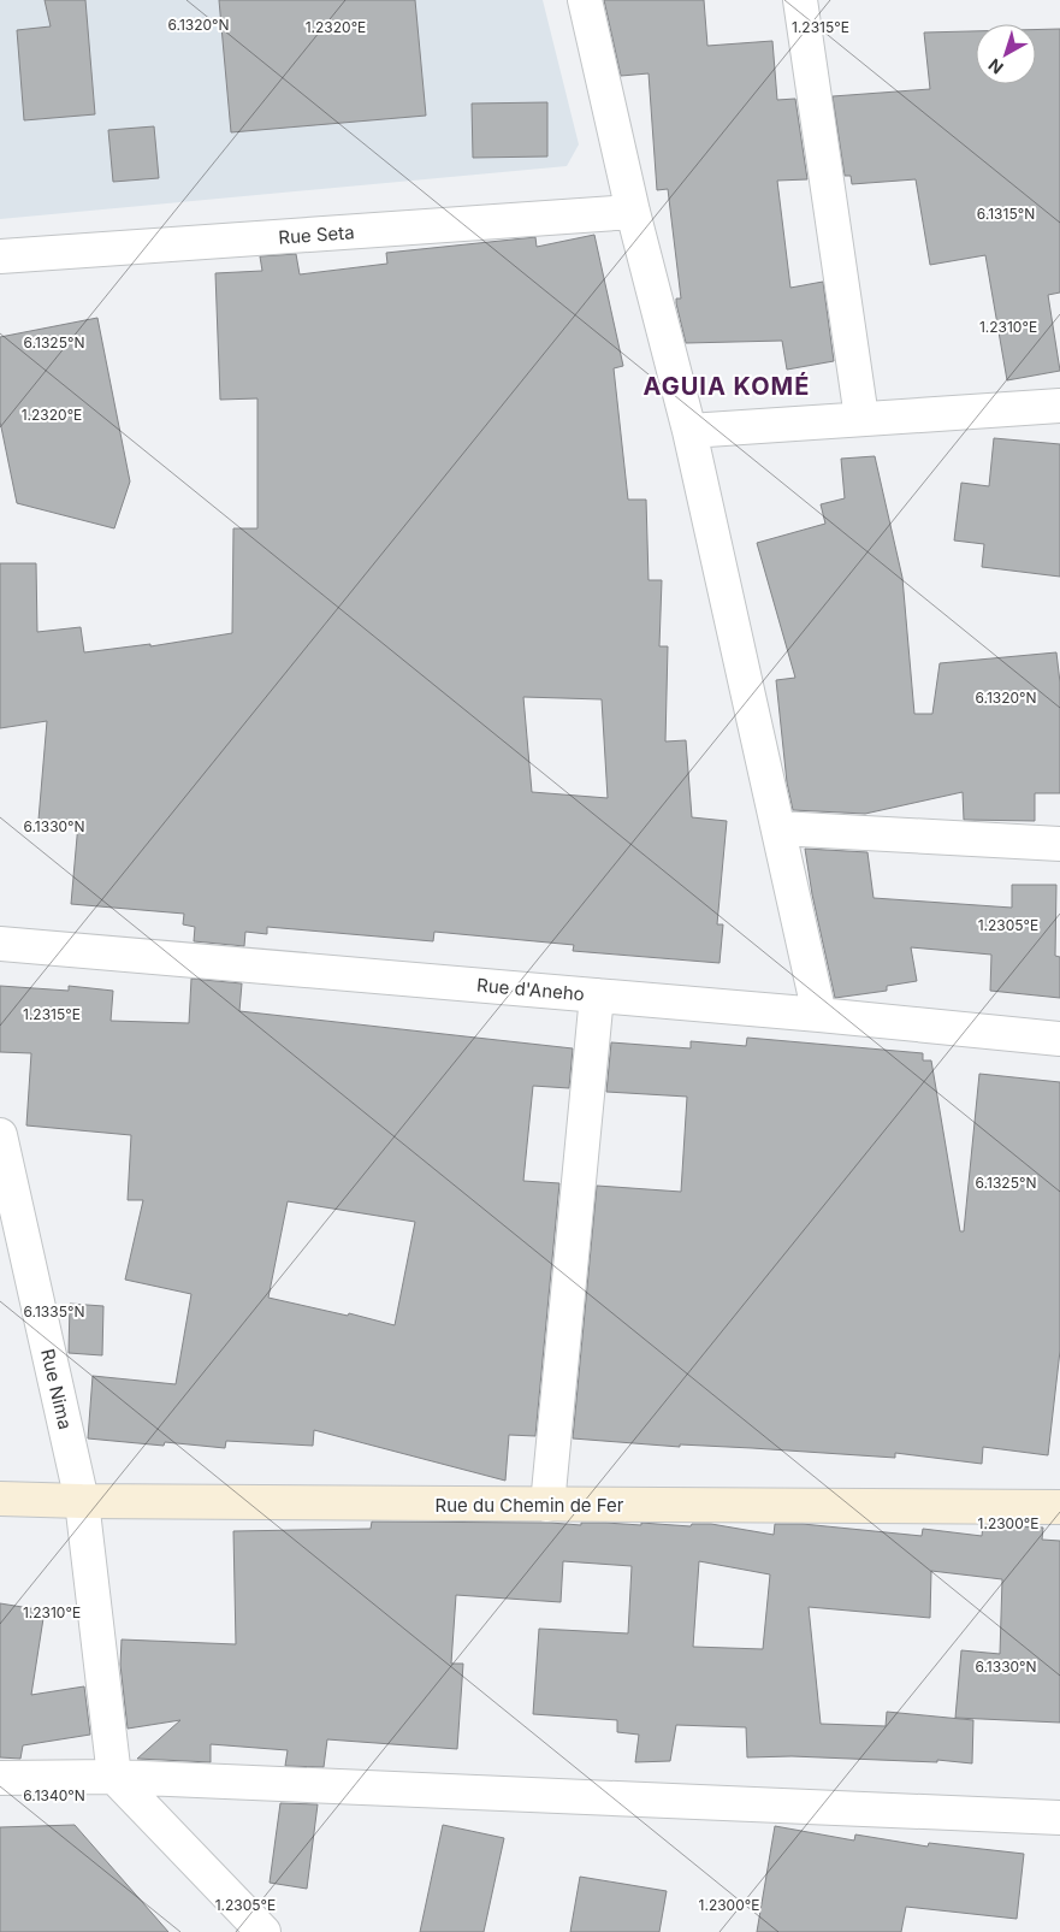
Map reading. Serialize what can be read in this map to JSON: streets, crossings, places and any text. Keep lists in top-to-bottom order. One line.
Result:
{"streets":{"street":["Rue Seta","Rue d'Aneho","Rue Nima","Rue du Chemin de Fer"]},"crossings":[["Rue Nima","Rue du Chemin de Fer"]],"districts":["AGUIA KOMÉ"],"north":"bottom left","coordinates":["6.1320°N","1.2320°E","1.2315°E","6.1315°N","1.2310°E","6.1325°N","6.1330°N","1.2305°E","6.1335°N","1.2300°E","6.1340°N"]}
